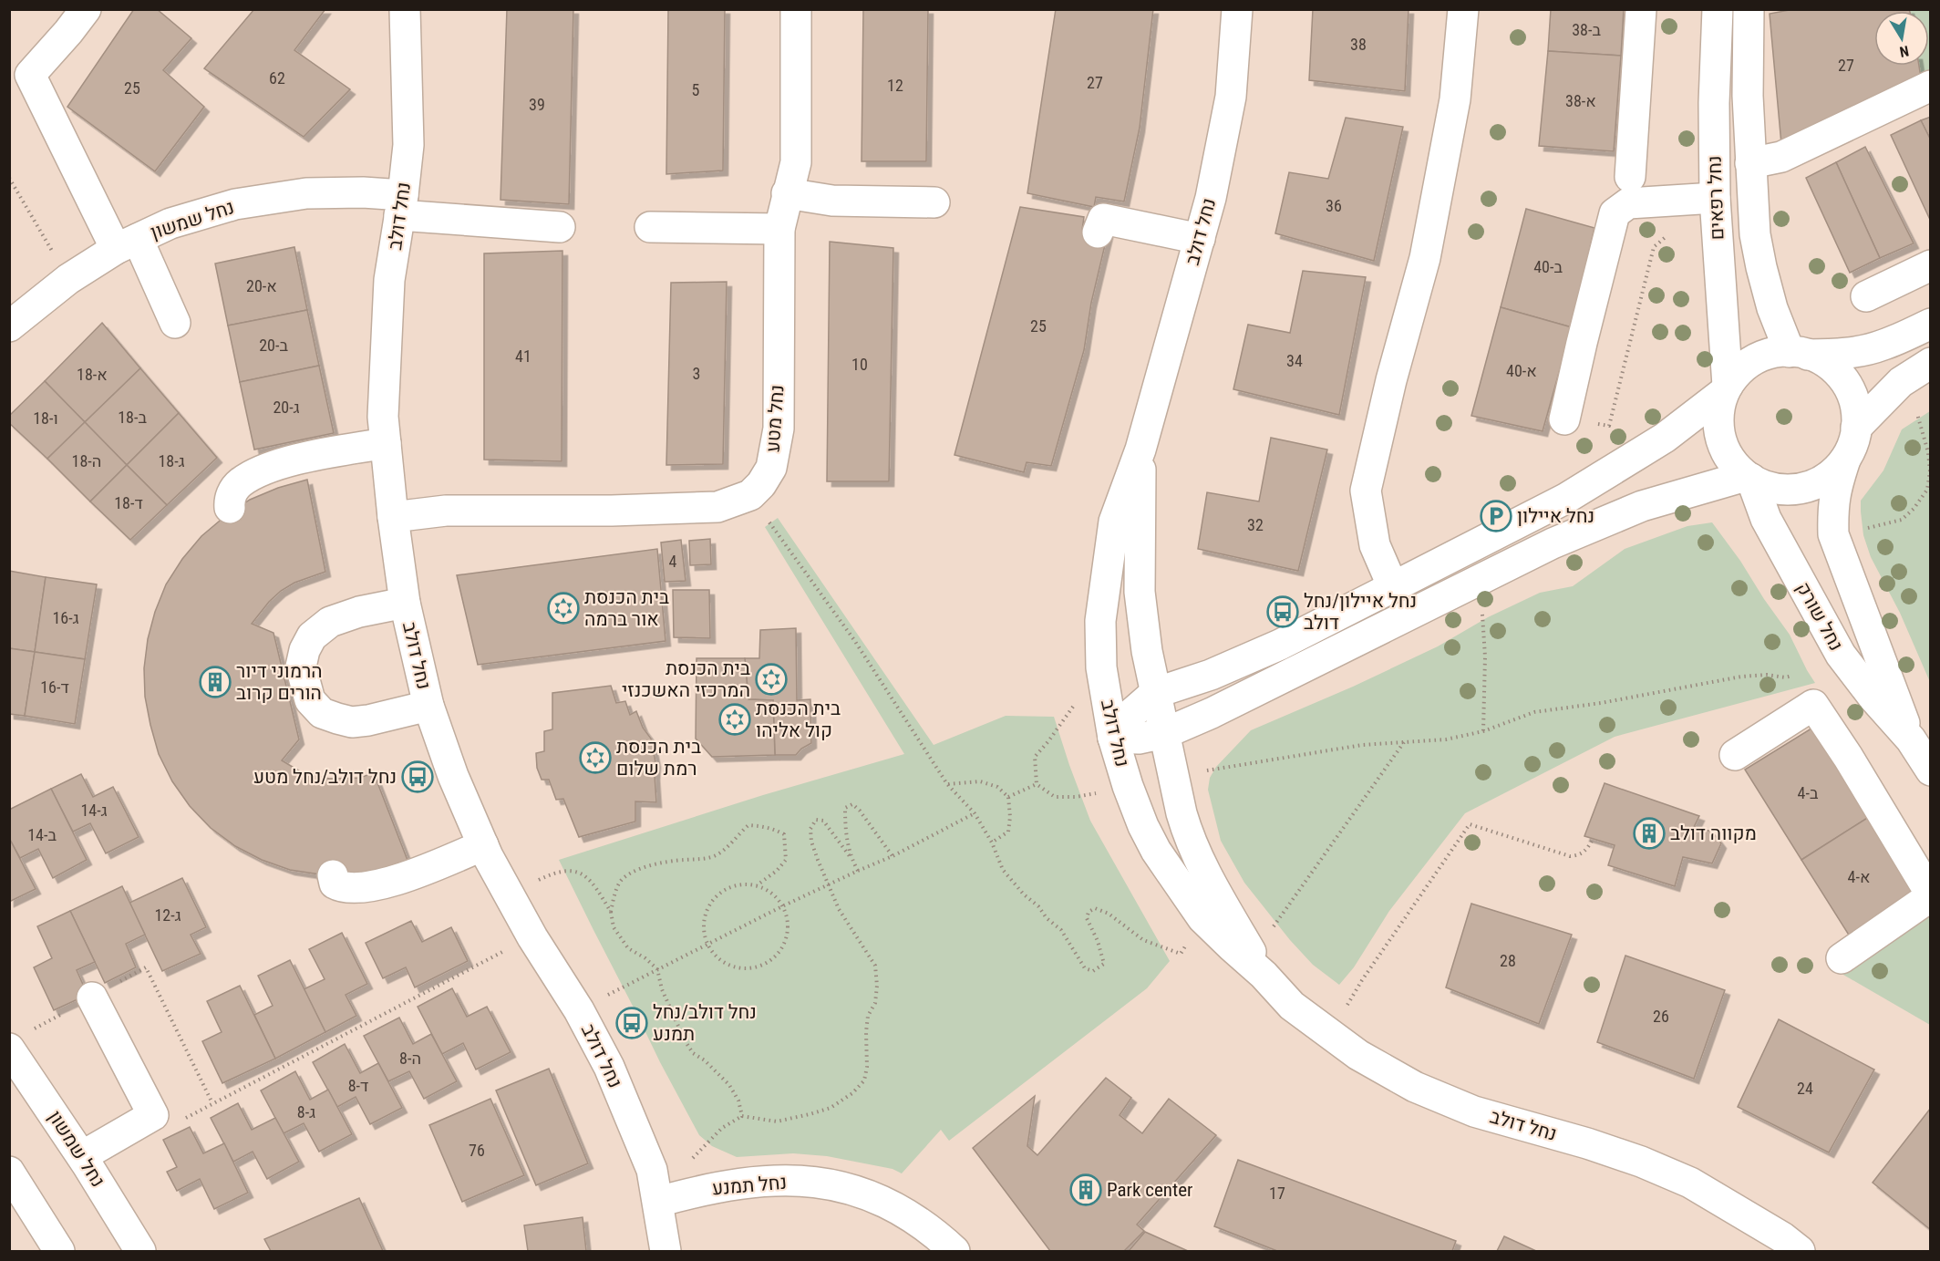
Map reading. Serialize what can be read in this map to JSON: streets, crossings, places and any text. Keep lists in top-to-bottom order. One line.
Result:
{"streets":{"street":["נחל רפאים","נחל דולב","נחל שמשון","נחל מטע","נחל שורק","נחל תמנע"]},"crossings":[["נחל רפאים","נחל שורק"],["נחל דולב","נחל שמשון"],["נחל דולב","נחל תמנע"]],"places":{"parking":["נחל איילון"],"synagogue":["בית הכנסת אור ברמה","בית הכנסת המרכזי האשכנזי","בית הכנסת קול אליהו","בית הכנסת רמת שלום"],"bus stop":["נחל איילון/נחל דולב","נחל דולב/נחל מטע","נחל דולב/נחל תמנע"],"building":["הרמוני דיור הורים קרוב","מקווה דולב","Park center"]},"house_numbers":["38-ב","38","27","62","27","12","25","5","38-א","39","36","40-ב","20-א","25","20-ב","41","34","10","40-א","3","18-א","20-ג","18-ב","18-ו","18-ה","18-ג","18-ד","32","4","16-ג","16-ד","4-ב","14-ג","14-ב","4-א","12-ג","28","26","8-ה","8-ד","24","8-ג","76","17"],"north":"bottom"}
